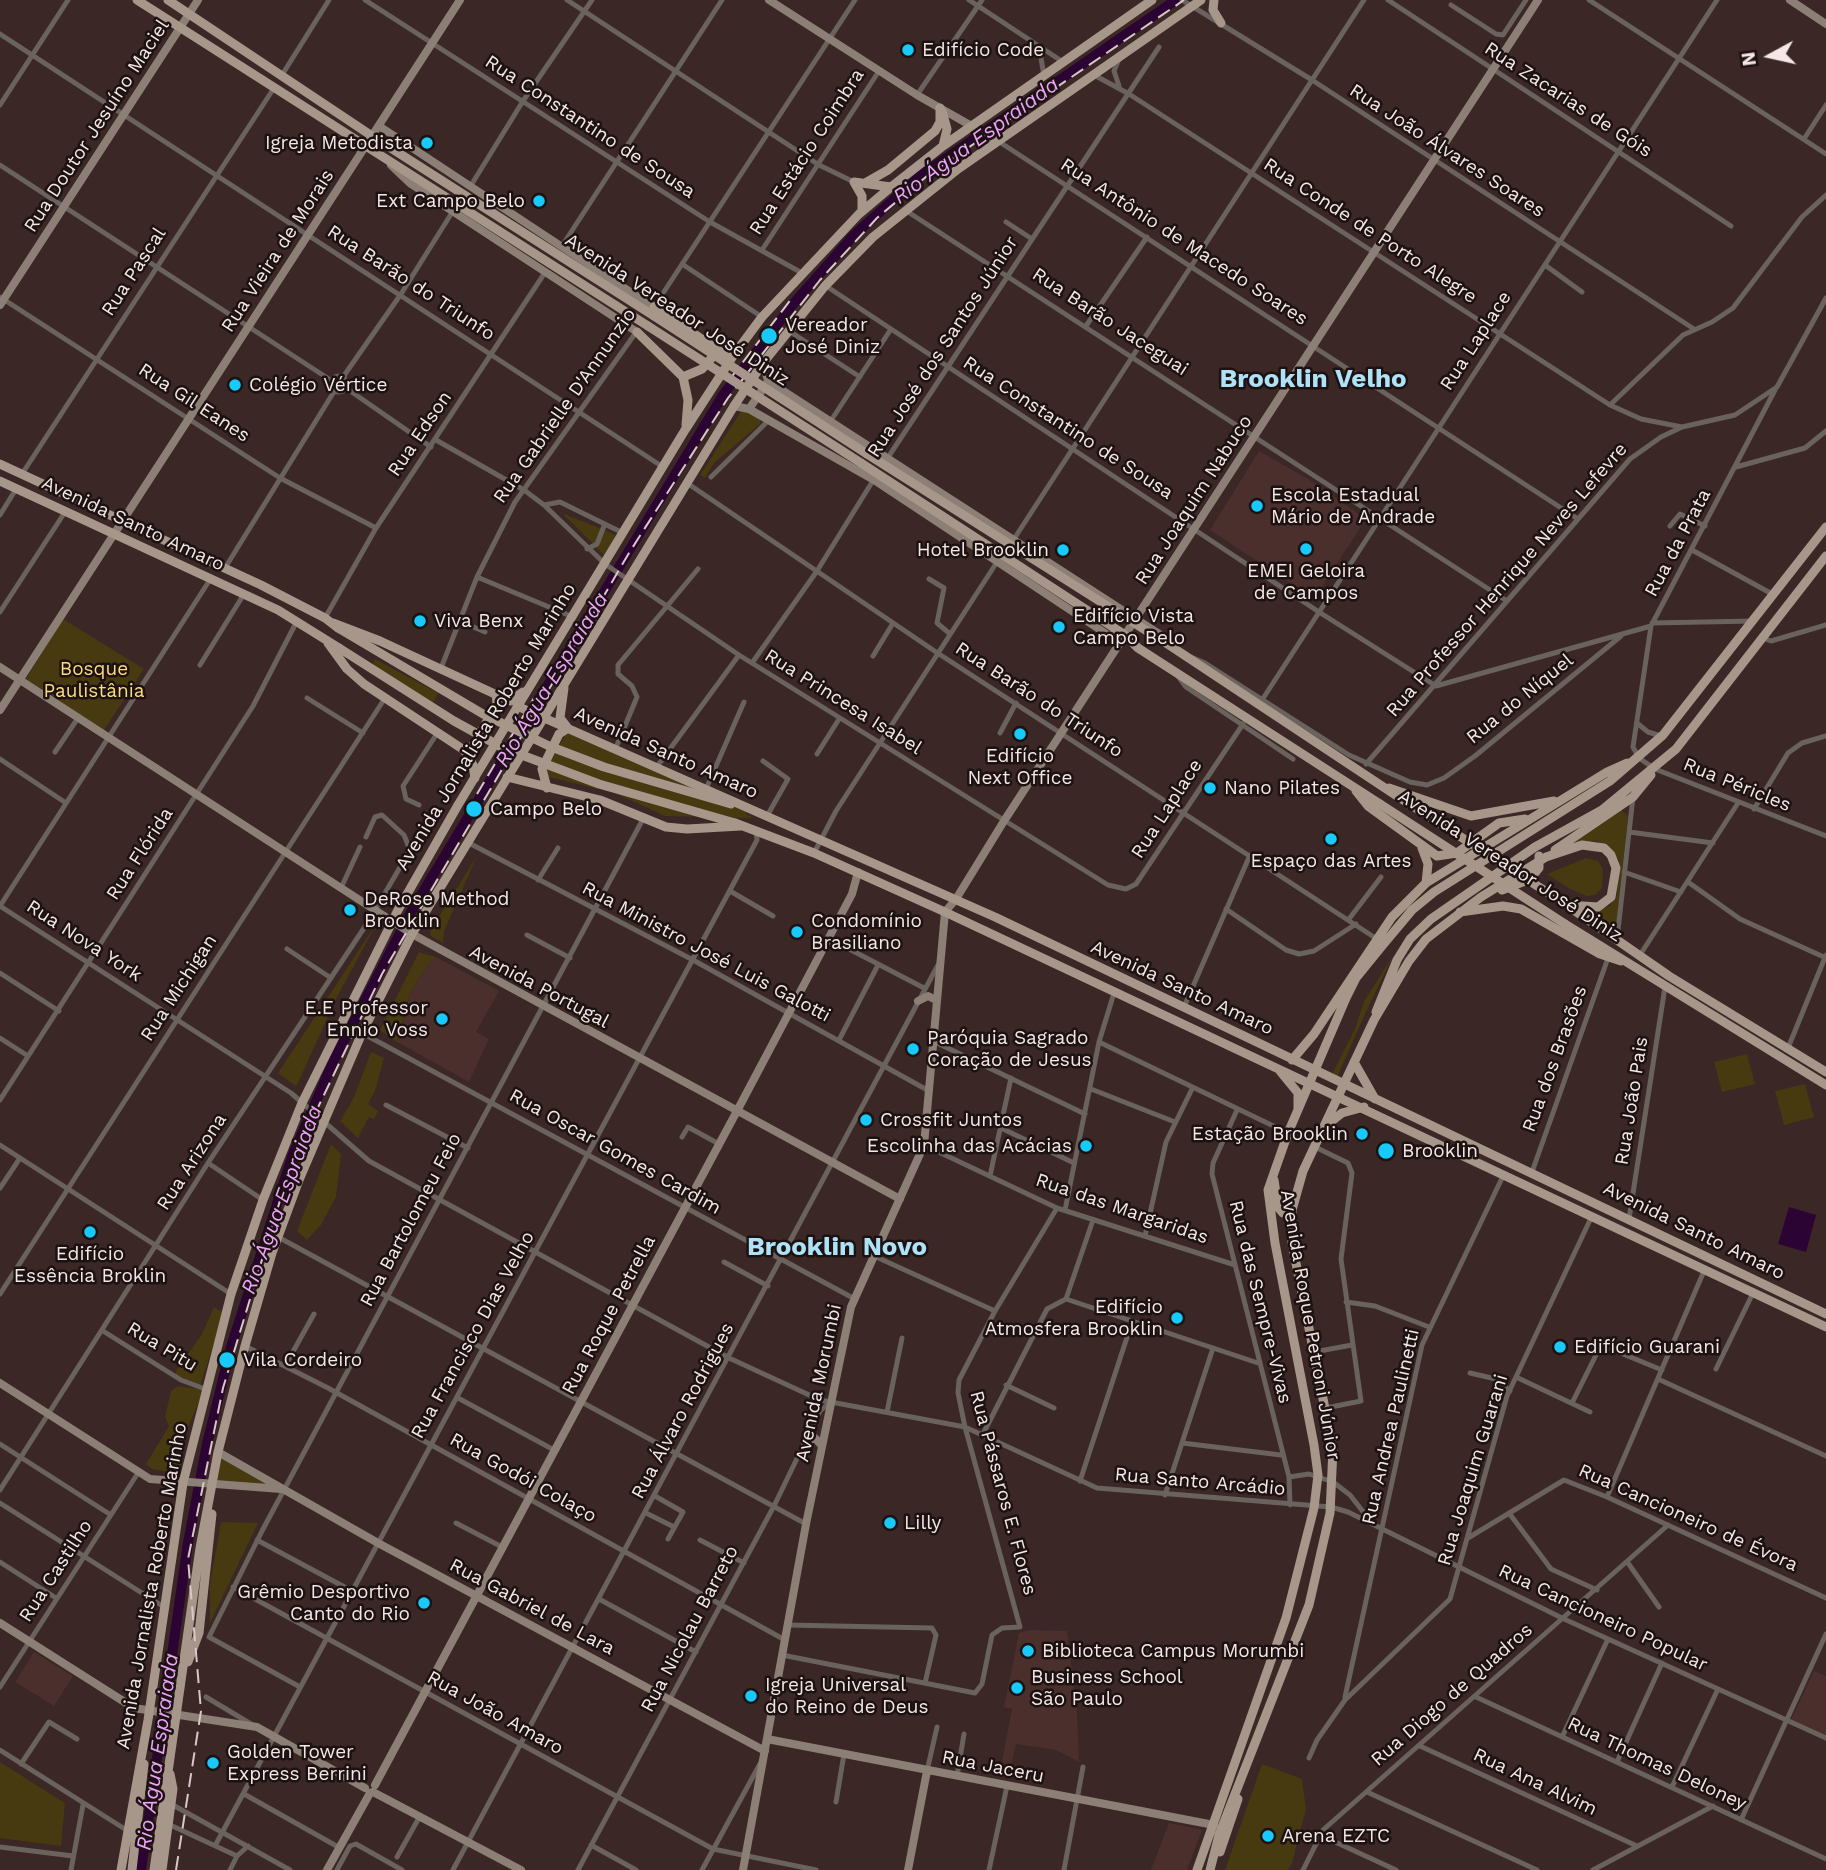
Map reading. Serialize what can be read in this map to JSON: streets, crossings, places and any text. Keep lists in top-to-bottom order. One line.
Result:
{"streets":{"main road":["Avenida Vereador José Diniz","Avenida Santo Amaro","Avenida Jornalista Roberto Marinho","Avenida Roque Petroni Júnior"],"street":["Rua Zacarias de Góis","Rua Doutor Jesuíno Maciel","Rua Constantino de Sousa","Rua João Álvares Soares","Rua Estácio Coimbra","Rua Conde de Porto Alegre","Rua Antônio de Macedo Soares","Rua Vieira de Morais","Rua Pascal","Rua Barão do Triunfo","Rua Barão Jaceguai","Rua Laplace","Rua José dos Santos Júnior","Rua Gil Eanes","Rua Gabrielle D'Annunzio","Rua Edson","Rua Joaquim Nabuco","Rua da Prata","Rua Professor Henrique Neves Lefevre","Rua do Níquel","Rua Princesa Isabel","Rua Péricles","Rua Flórida","Rua Nova York","Rua Ministro José Luis Galotti","Avenida Portugal","Rua Michigan","Rua dos Brasões","Rua João Pais","Rua Oscar Gomes Cardim","Rua Arizona","Rua das Margaridas","Rua Bartolomeu Feio","Rua das Sempre-Vivas","Rua Roque Petrella","Rua Francisco Dias Velho","Rua Pitu","Avenida Morumbi","Rua Álvaro Rodrigues","Rua Andrea Paulinetti","Rua Joaquim Guarani","Rua Godói Colaço","Rua Santo Arcádio","Rua Pássaros E. Flores","Rua Cancioneiro de Évora","Rua Castilho","Rua Gabriel de Lara","Rua Cancioneiro Popular","Rua Nicolau Barreto","Rua Diogo de Quadros","Rua João Amaro","Rua Thomas Deloney","Rua Jaceru","Rua Ana Alvim"]},"crossings":[["Rua Zacarias de Góis","Rua Laplace"],["Rua Zacarias de Góis","Rua Joaquim Nabuco"],["Rua Doutor Jesuíno Maciel","Rua Barão do Triunfo"],["Rua Doutor Jesuíno Maciel","Avenida Vereador José Diniz"],["Rua Doutor Jesuíno Maciel","Rua Gil Eanes"],["Rua Constantino de Sousa","Rua Estácio Coimbra"],["Rua Constantino de Sousa","Rua Vieira de Morais"],["Rua Constantino de Sousa","Rua Laplace"],["Rua Constantino de Sousa","Rua José dos Santos Júnior"],["Rua Constantino de Sousa","Rua Gabrielle D'Annunzio"],["Rua Constantino de Sousa","Rua Joaquim Nabuco"],["Rua Constantino de Sousa","Rua Professor Henrique Neves Lefevre"],["Rua Constantino de Sousa","Avenida Jornalista Roberto Marinho"],["Rua João Álvares Soares","Rua Laplace"],["Rua João Álvares Soares","Rua Joaquim Nabuco"],["Rua Estácio Coimbra","Rua Antônio de Macedo Soares"],["Rua Conde de Porto Alegre","Rua Laplace"],["Rua Conde de Porto Alegre","Rua José dos Santos Júnior"],["Rua Conde de Porto Alegre","Rua Joaquim Nabuco"],["Rua Conde de Porto Alegre","Rua Professor Henrique Neves Lefevre"],["Rua Antônio de Macedo Soares","Rua Laplace"],["Rua Antônio de Macedo Soares","Rua José dos Santos Júnior"],["Rua Antônio de Macedo Soares","Rua Gabrielle D'Annunzio"],["Rua Antônio de Macedo Soares","Rua Joaquim Nabuco"],["Rua Antônio de Macedo Soares","Rua Professor Henrique Neves Lefevre"],["Rua Antônio de Macedo Soares","Avenida Jornalista Roberto Marinho"],["Rua Vieira de Morais","Rua Barão do Triunfo"],["Rua Vieira de Morais","Avenida Vereador José Diniz"],["Rua Vieira de Morais","Rua Gil Eanes"],["Rua Vieira de Morais","Avenida Santo Amaro"],["Rua Vieira de Morais","Avenida Portugal"],["Rua Pascal","Rua Barão do Triunfo"],["Rua Pascal","Avenida Vereador José Diniz"],["Rua Pascal","Rua Gil Eanes"],["Rua Pascal","Avenida Santo Amaro"],["Rua Barão do Triunfo","Rua Laplace"],["Rua Barão do Triunfo","Rua José dos Santos Júnior"],["Rua Barão do Triunfo","Rua Gabrielle D'Annunzio"],["Rua Barão do Triunfo","Rua Edson"],["Rua Barão do Triunfo","Rua Joaquim Nabuco"],["Rua Barão do Triunfo","Avenida Jornalista Roberto Marinho"],["Avenida Vereador José Diniz","Rua Laplace"],["Avenida Vereador José Diniz","Rua José dos Santos Júnior"],["Avenida Vereador José Diniz","Rua Gabrielle D'Annunzio"],["Avenida Vereador José Diniz","Rua Edson"],["Avenida Vereador José Diniz","Rua Joaquim Nabuco"],["Avenida Vereador José Diniz","Rua Professor Henrique Neves Lefevre"],["Avenida Vereador José Diniz","Rua do Níquel"],["Avenida Vereador José Diniz","Rua João Pais"],["Rua Barão Jaceguai","Rua Laplace"],["Rua Barão Jaceguai","Rua José dos Santos Júnior"],["Rua Barão Jaceguai","Rua Joaquim Nabuco"],["Rua Barão Jaceguai","Rua Professor Henrique Neves Lefevre"],["Rua Laplace","Rua Princesa Isabel"],["Rua José dos Santos Júnior","Rua Princesa Isabel"],["Rua Gil Eanes","Rua Edson"],["Rua Gabrielle D'Annunzio","Avenida Santo Amaro"],["Rua Gabrielle D'Annunzio","Rua Princesa Isabel"],["Rua Edson","Avenida Santo Amaro"],["Rua Edson","Rua Princesa Isabel"],["Rua Joaquim Nabuco","Avenida Santo Amaro"],["Rua Joaquim Nabuco","Rua Princesa Isabel"],["Rua Joaquim Nabuco","Avenida Morumbi"],["Avenida Santo Amaro","Avenida Jornalista Roberto Marinho"],["Avenida Santo Amaro","Rua Flórida"],["Avenida Santo Amaro","Rua Michigan"],["Avenida Santo Amaro","Rua dos Brasões"],["Avenida Santo Amaro","Rua João Pais"],["Avenida Santo Amaro","Rua Bartolomeu Feio"],["Avenida Santo Amaro","Rua Roque Petrella"],["Avenida Santo Amaro","Avenida Roque Petroni Júnior"],["Avenida Santo Amaro","Rua Francisco Dias Velho"],["Avenida Santo Amaro","Avenida Morumbi"],["Avenida Santo Amaro","Rua Andrea Paulinetti"],["Avenida Santo Amaro","Rua Joaquim Guarani"],["Rua da Prata","Rua Professor Henrique Neves Lefevre"],["Rua da Prata","Rua Péricles"],["Rua Princesa Isabel","Avenida Jornalista Roberto Marinho"],["Avenida Jornalista Roberto Marinho","Rua Nova York"],["Avenida Jornalista Roberto Marinho","Avenida Portugal"],["Avenida Jornalista Roberto Marinho","Rua Pitu"],["Avenida Jornalista Roberto Marinho","Rua Gabriel de Lara"],["Rua Flórida","Rua Nova York"],["Rua Flórida","Avenida Portugal"],["Rua Nova York","Rua Michigan"],["Rua Nova York","Rua Arizona"],["Rua Nova York","Rua Bartolomeu Feio"],["Rua Nova York","Rua Francisco Dias Velho"],["Rua Nova York","Rua Santo Arcádio"],["Rua Ministro José Luis Galotti","Rua Bartolomeu Feio"],["Rua Ministro José Luis Galotti","Rua Roque Petrella"],["Rua Ministro José Luis Galotti","Rua Francisco Dias Velho"],["Rua Ministro José Luis Galotti","Avenida Morumbi"],["Rua Ministro José Luis Galotti","Rua Álvaro Rodrigues"],["Avenida Portugal","Rua Michigan"],["Avenida Portugal","Rua Arizona"],["Avenida Portugal","Rua Bartolomeu Feio"],["Avenida Portugal","Rua Roque Petrella"],["Avenida Portugal","Rua Francisco Dias Velho"],["Avenida Portugal","Avenida Morumbi"],["Avenida Portugal","Rua Álvaro Rodrigues"],["Rua Oscar Gomes Cardim","Rua Bartolomeu Feio"],["Rua Oscar Gomes Cardim","Rua Roque Petrella"],["Rua Oscar Gomes Cardim","Rua Francisco Dias Velho"],["Rua Oscar Gomes Cardim","Avenida Morumbi"],["Rua Oscar Gomes Cardim","Rua Álvaro Rodrigues"],["Rua Arizona","Rua Pitu"],["Rua Arizona","Rua Gabriel de Lara"],["Rua das Margaridas","Rua das Sempre-Vivas"],["Rua das Margaridas","Avenida Morumbi"],["Rua das Margaridas","Rua Pássaros E. Flores"],["Rua Bartolomeu Feio","Rua Francisco Dias Velho"],["Rua Bartolomeu Feio","Rua Godói Colaço"],["Rua Bartolomeu Feio","Rua Gabriel de Lara"],["Rua Bartolomeu Feio","Rua João Amaro"],["Rua das Sempre-Vivas","Rua Santo Arcádio"],["Rua Roque Petrella","Rua Godói Colaço"],["Rua Roque Petrella","Rua Santo Arcádio"],["Rua Roque Petrella","Rua Gabriel de Lara"],["Rua Roque Petrella","Rua João Amaro"],["Avenida Roque Petroni Júnior","Rua Santo Arcádio"],["Avenida Roque Petroni Júnior","Rua Cancioneiro Popular"],["Avenida Roque Petroni Júnior","Rua Jaceru"],["Rua Francisco Dias Velho","Rua Godói Colaço"],["Rua Francisco Dias Velho","Rua Santo Arcádio"],["Rua Francisco Dias Velho","Rua Gabriel de Lara"],["Rua Francisco Dias Velho","Rua João Amaro"],["Avenida Morumbi","Rua Álvaro Rodrigues"],["Avenida Morumbi","Rua Godói Colaço"],["Avenida Morumbi","Rua Santo Arcádio"],["Avenida Morumbi","Rua Gabriel de Lara"],["Avenida Morumbi","Rua Nicolau Barreto"],["Avenida Morumbi","Rua João Amaro"],["Avenida Morumbi","Rua Jaceru"],["Rua Álvaro Rodrigues","Rua Godói Colaço"],["Rua Álvaro Rodrigues","Rua Santo Arcádio"],["Rua Álvaro Rodrigues","Rua Gabriel de Lara"],["Rua Álvaro Rodrigues","Rua João Amaro"],["Rua Andrea Paulinetti","Rua Joaquim Guarani"],["Rua Andrea Paulinetti","Rua Cancioneiro Popular"],["Rua Joaquim Guarani","Rua Cancioneiro de Évora"],["Rua Joaquim Guarani","Rua Cancioneiro Popular"],["Rua Godói Colaço","Rua Nicolau Barreto"],["Rua Santo Arcádio","Rua Pássaros E. Flores"],["Rua Santo Arcádio","Rua Cancioneiro Popular"],["Rua Santo Arcádio","Rua Nicolau Barreto"],["Rua Cancioneiro de Évora","Rua Diogo de Quadros"],["Rua Castilho","Rua Gabriel de Lara"],["Rua Gabriel de Lara","Rua Nicolau Barreto"],["Rua Cancioneiro Popular","Rua Diogo de Quadros"],["Rua Nicolau Barreto","Rua João Amaro"],["Rua Diogo de Quadros","Rua Thomas Deloney"],["Rua Diogo de Quadros","Rua Ana Alvim"]],"districts":["Brooklin Velho","Brooklin Novo"],"water":["Rio Água Espraiada"],"parks":["Bosque Paulistânia"],"places":["Edifício Code","Igreja Metodista","Ext Campo Belo","Vereador José Diniz","Colégio Vértice","Escola Estadual Mário de Andrade","EMEI Geloira de Campos","Hotel Brooklin","Viva Benx","Edifício Vista Campo Belo","Edifício Next Office","Nano Pilates","Campo Belo","Espaço das Artes","DeRose Method Brooklin","Condomínio Brasiliano","E.E Professor Ennio Voss","Paróquia Sagrado Coração de Jesus","Crossfit Juntos","Estação Brooklin","Escolinha das Acácias","Brooklin","Edifício Essência Broklin","Edifício Atmosfera Brooklin","Edifício Guarani","Vila Cordeiro","Lilly","Grêmio Desportivo Canto do Rio","Biblioteca Campus Morumbi","Business School São Paulo","Igreja Universal do Reino de Deus","Golden Tower Express Berrini","Arena EZTC"],"north":"left"}
